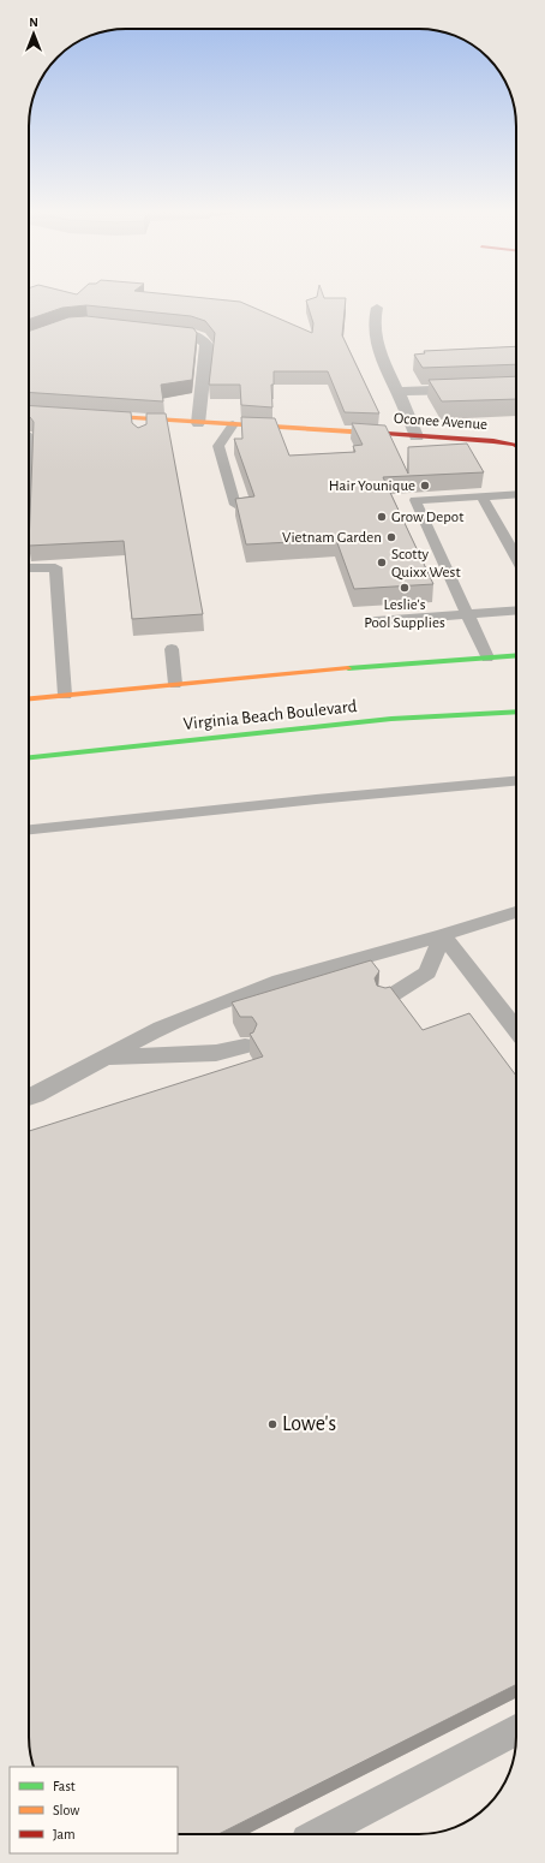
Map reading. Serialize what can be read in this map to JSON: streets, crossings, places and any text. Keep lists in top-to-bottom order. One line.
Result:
{"streets":{"main road":["Oconee Avenue","Virginia Beach Boulevard"]},"places":["Hair Younique","Grow Depot","Vietnam Garden","Scotty Quixx West","Leslie's Pool Supplies","Lowe's"],"legend":["Fast","Slow","Jam"],"north":"top"}
